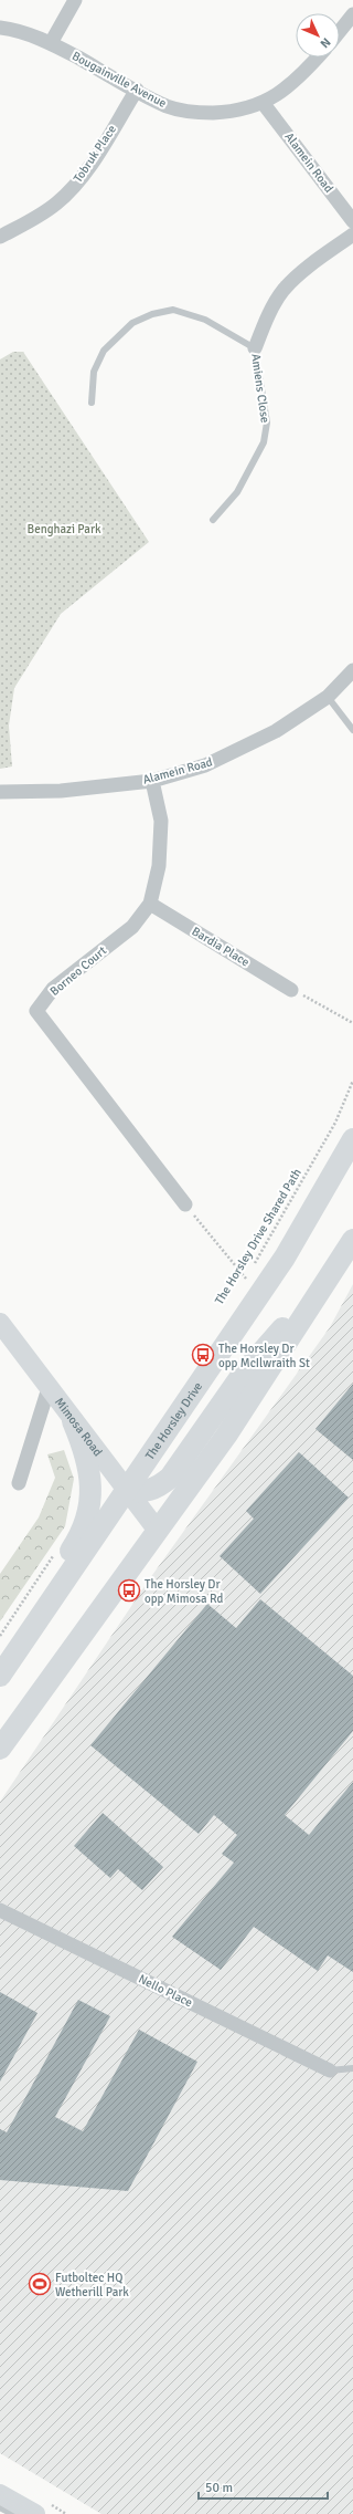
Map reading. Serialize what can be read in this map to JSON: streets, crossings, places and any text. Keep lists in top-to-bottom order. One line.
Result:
{"streets":{"main road":["The Horsley Drive","Mimosa Road"],"street":["Bougainville Avenue","Tobruk Place","Alamein Road","Amiens Close","Bardia Place","Borneo Court","Nello Place"],"path":["The Horsley Drive Shared Path"]},"crossings":[["Bougainville Avenue","Tobruk Place"],["Bougainville Avenue","Alamein Road"],["Alamein Road","Borneo Court"],["Bardia Place","Borneo Court"],["The Horsley Drive","Mimosa Road"]],"parks":["Benghazi Park"],"places":{"bus stop":["The Horsley Dr opp McIlwraith St","The Horsley Dr opp Mimosa Rd"],"sports":["Futboltec HQ Wetherill Park"]},"scale_bar":"50 m","north":"bottom right"}
